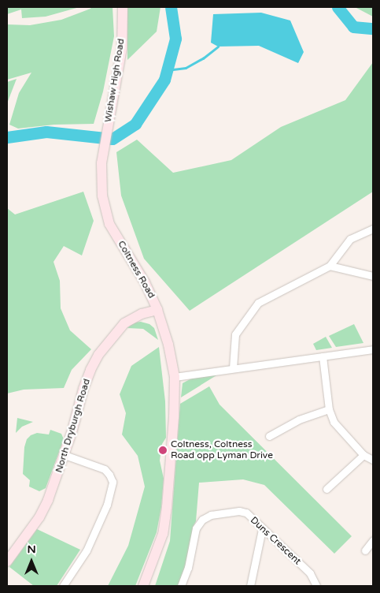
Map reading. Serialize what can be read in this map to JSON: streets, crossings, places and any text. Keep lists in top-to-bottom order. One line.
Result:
{"streets":{"street":["Wishaw High Road","Coltness Road","North Dryburgh Road","Duns Crescent"]},"crossings":[["Wishaw High Road","Coltness Road"],["Coltness Road","North Dryburgh Road"]],"places":["Coltness, Coltness Road opp Lyman Drive"],"north":"top"}
